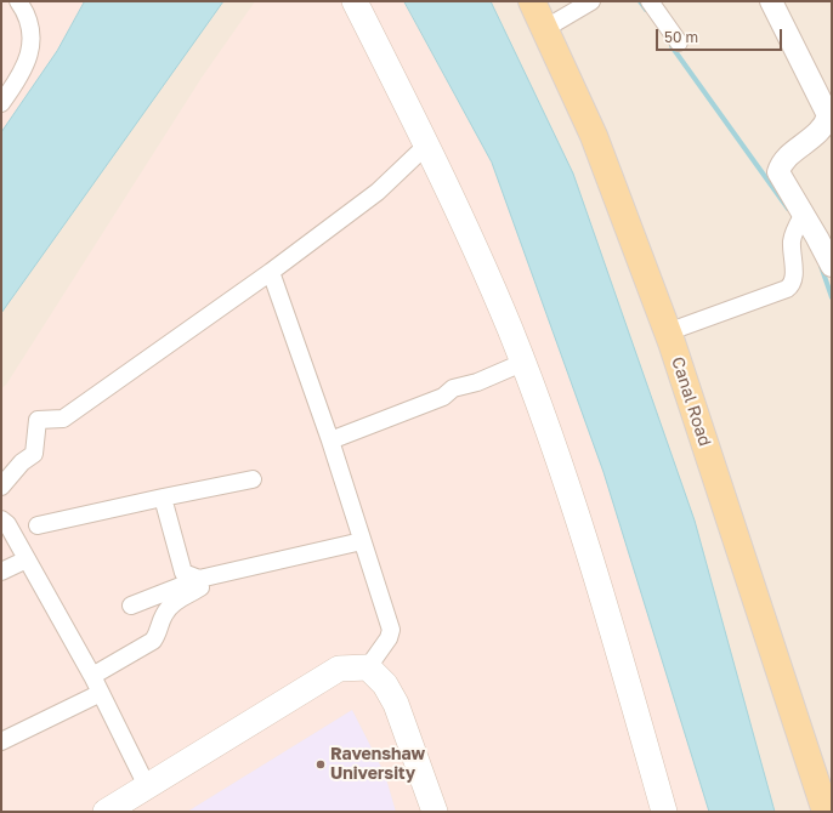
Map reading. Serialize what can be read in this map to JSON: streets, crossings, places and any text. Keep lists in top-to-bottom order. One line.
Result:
{"streets":{"main road":["Canal Road"]},"places":["Ravenshaw University"],"scale_bar":"50 m"}
